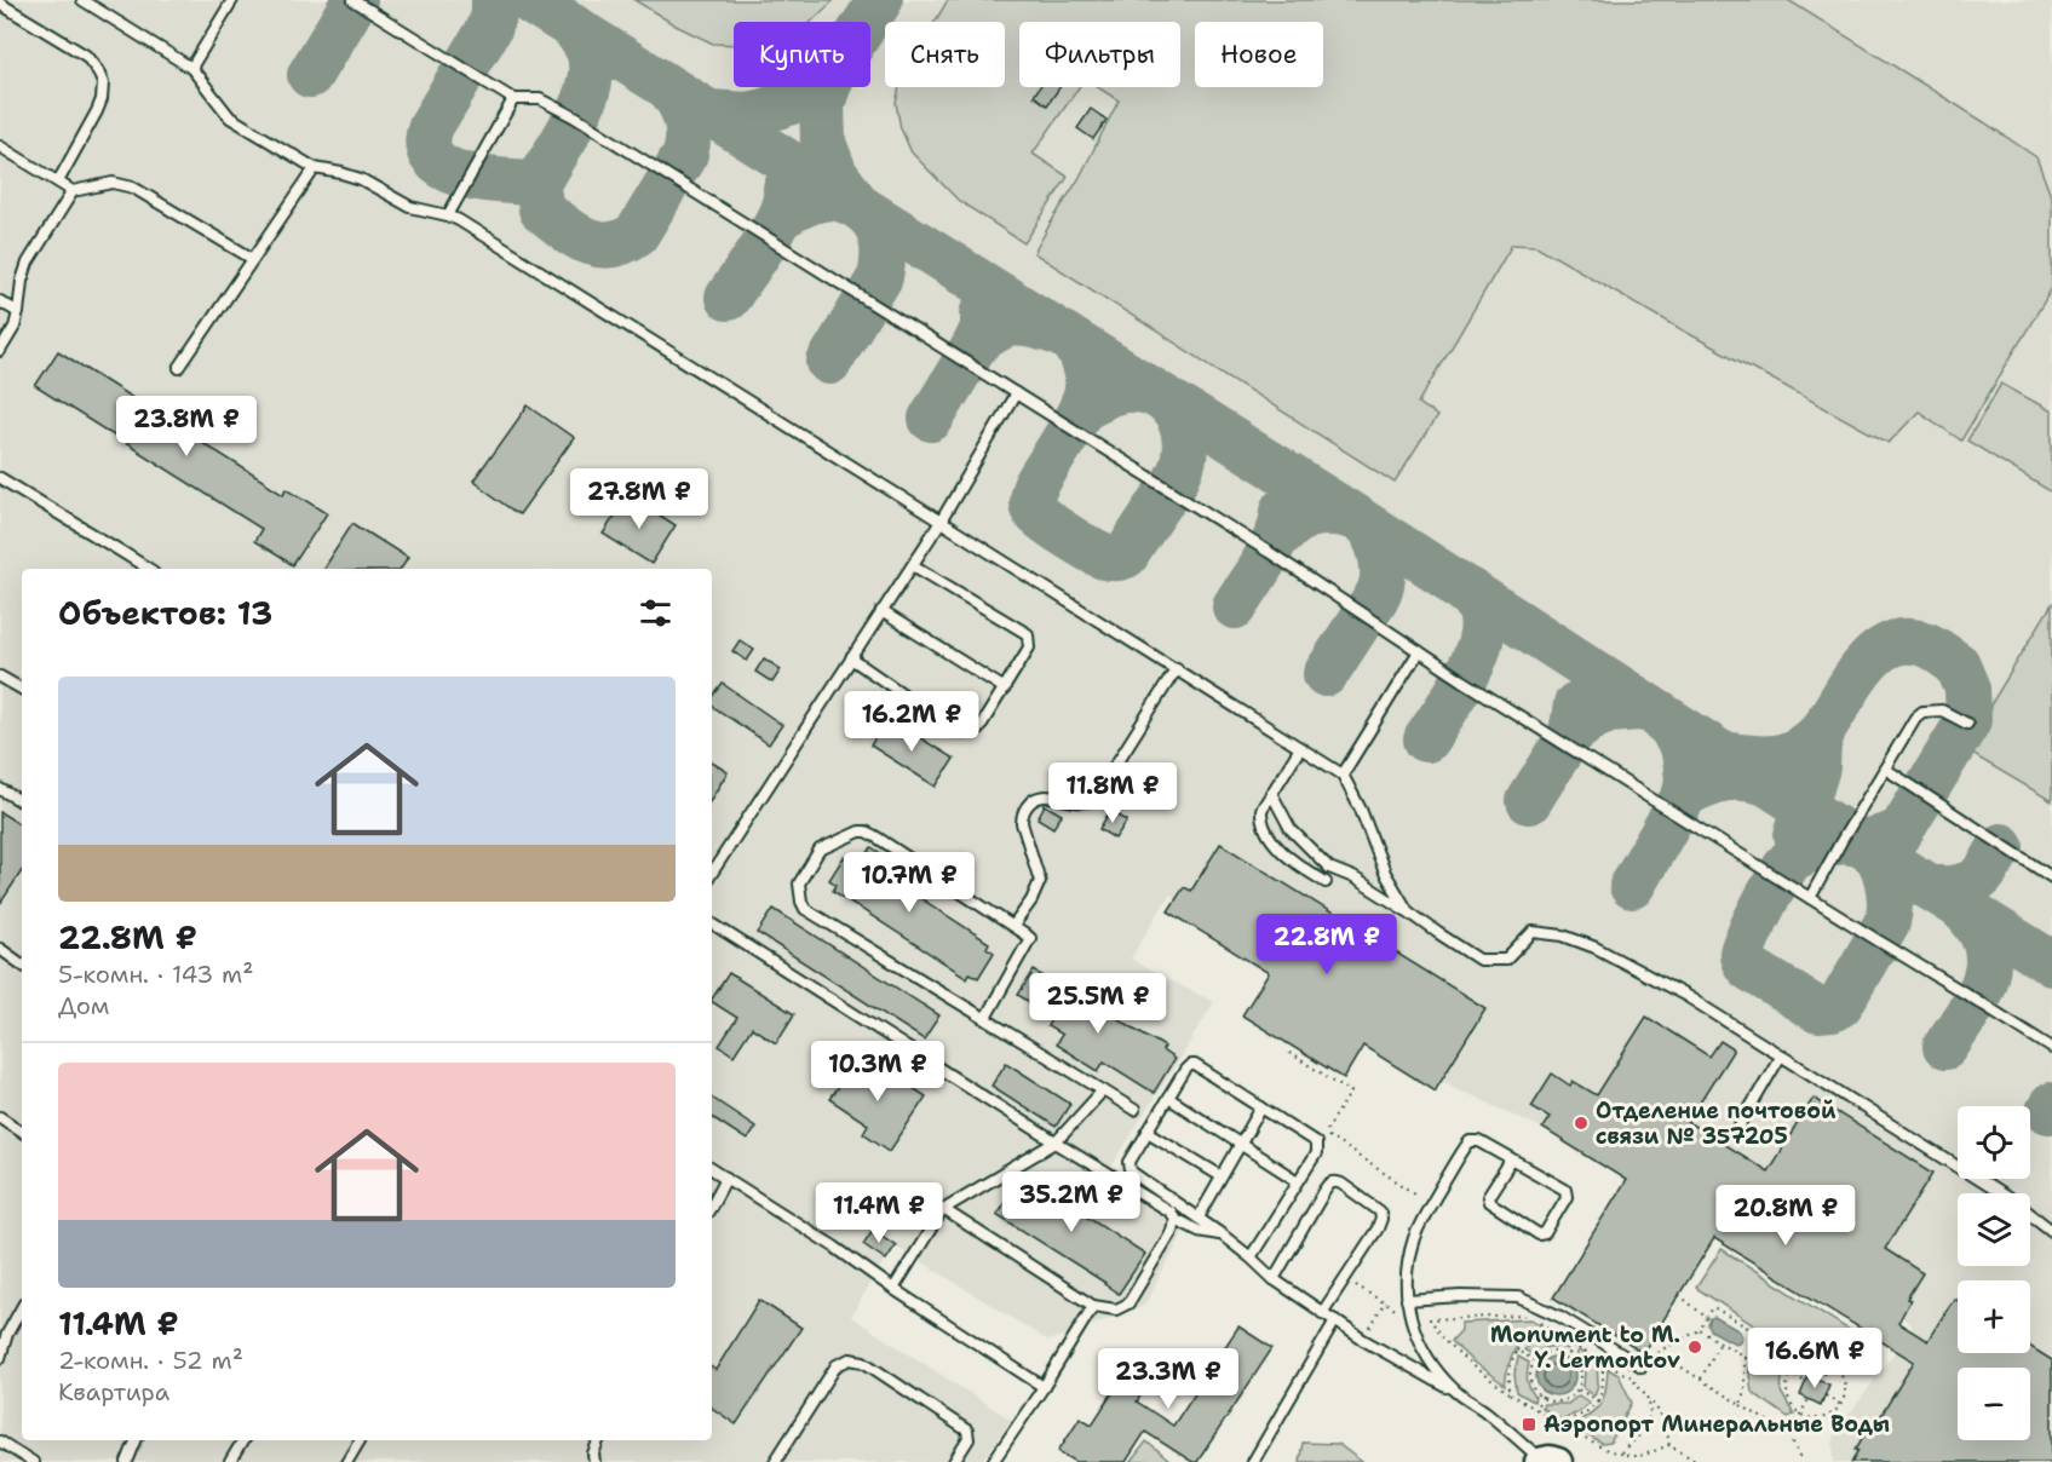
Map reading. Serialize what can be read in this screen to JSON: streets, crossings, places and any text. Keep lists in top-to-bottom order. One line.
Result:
{"places":{"other":["Отделение почтовой связи № 357205","Monument to M. Y. Lermontov"],"transit":["Аэропорт Минеральные Воды"]},"page":{"chip":["Купить","Снять","Фильтры","Новое"],"price":["23.8M ₽","27.8M ₽","16.2M ₽","11.8M ₽","10.7M ₽","22.8M ₽","25.5M ₽","10.3M ₽","35.2M ₽","11.4M ₽","20.8M ₽","16.6M ₽","23.3M ₽"],"heading":"Объектов: 13","list":[{"name":"22.8M ₽","note":"5-комн. · 143 m² · Дом"},{"name":"11.4M ₽","note":"2-комн. · 52 m² · Квартира"}],"map_buttons":["+","−"]}}
